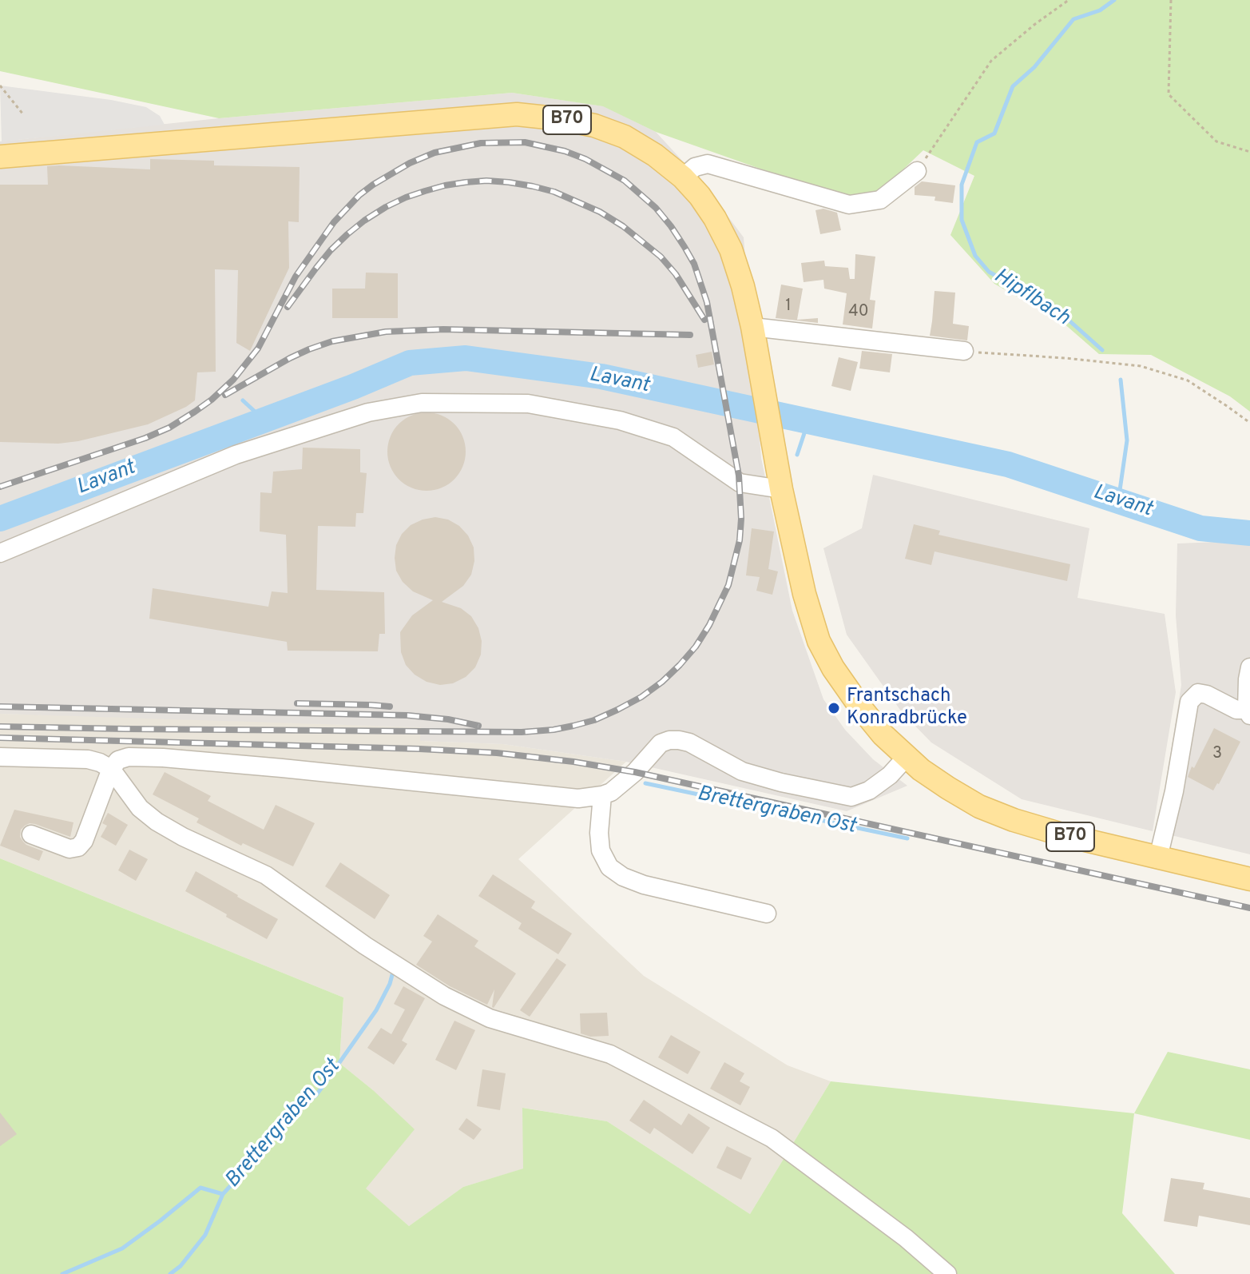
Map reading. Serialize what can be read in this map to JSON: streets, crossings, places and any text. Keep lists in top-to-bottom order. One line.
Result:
{"streets":{"main road":["B70"]},"water":["Hipflbach","Lavant","Brettergraben Ost"],"places":["Frantschach Konradbrücke"],"house_numbers":["1","40","3"]}
